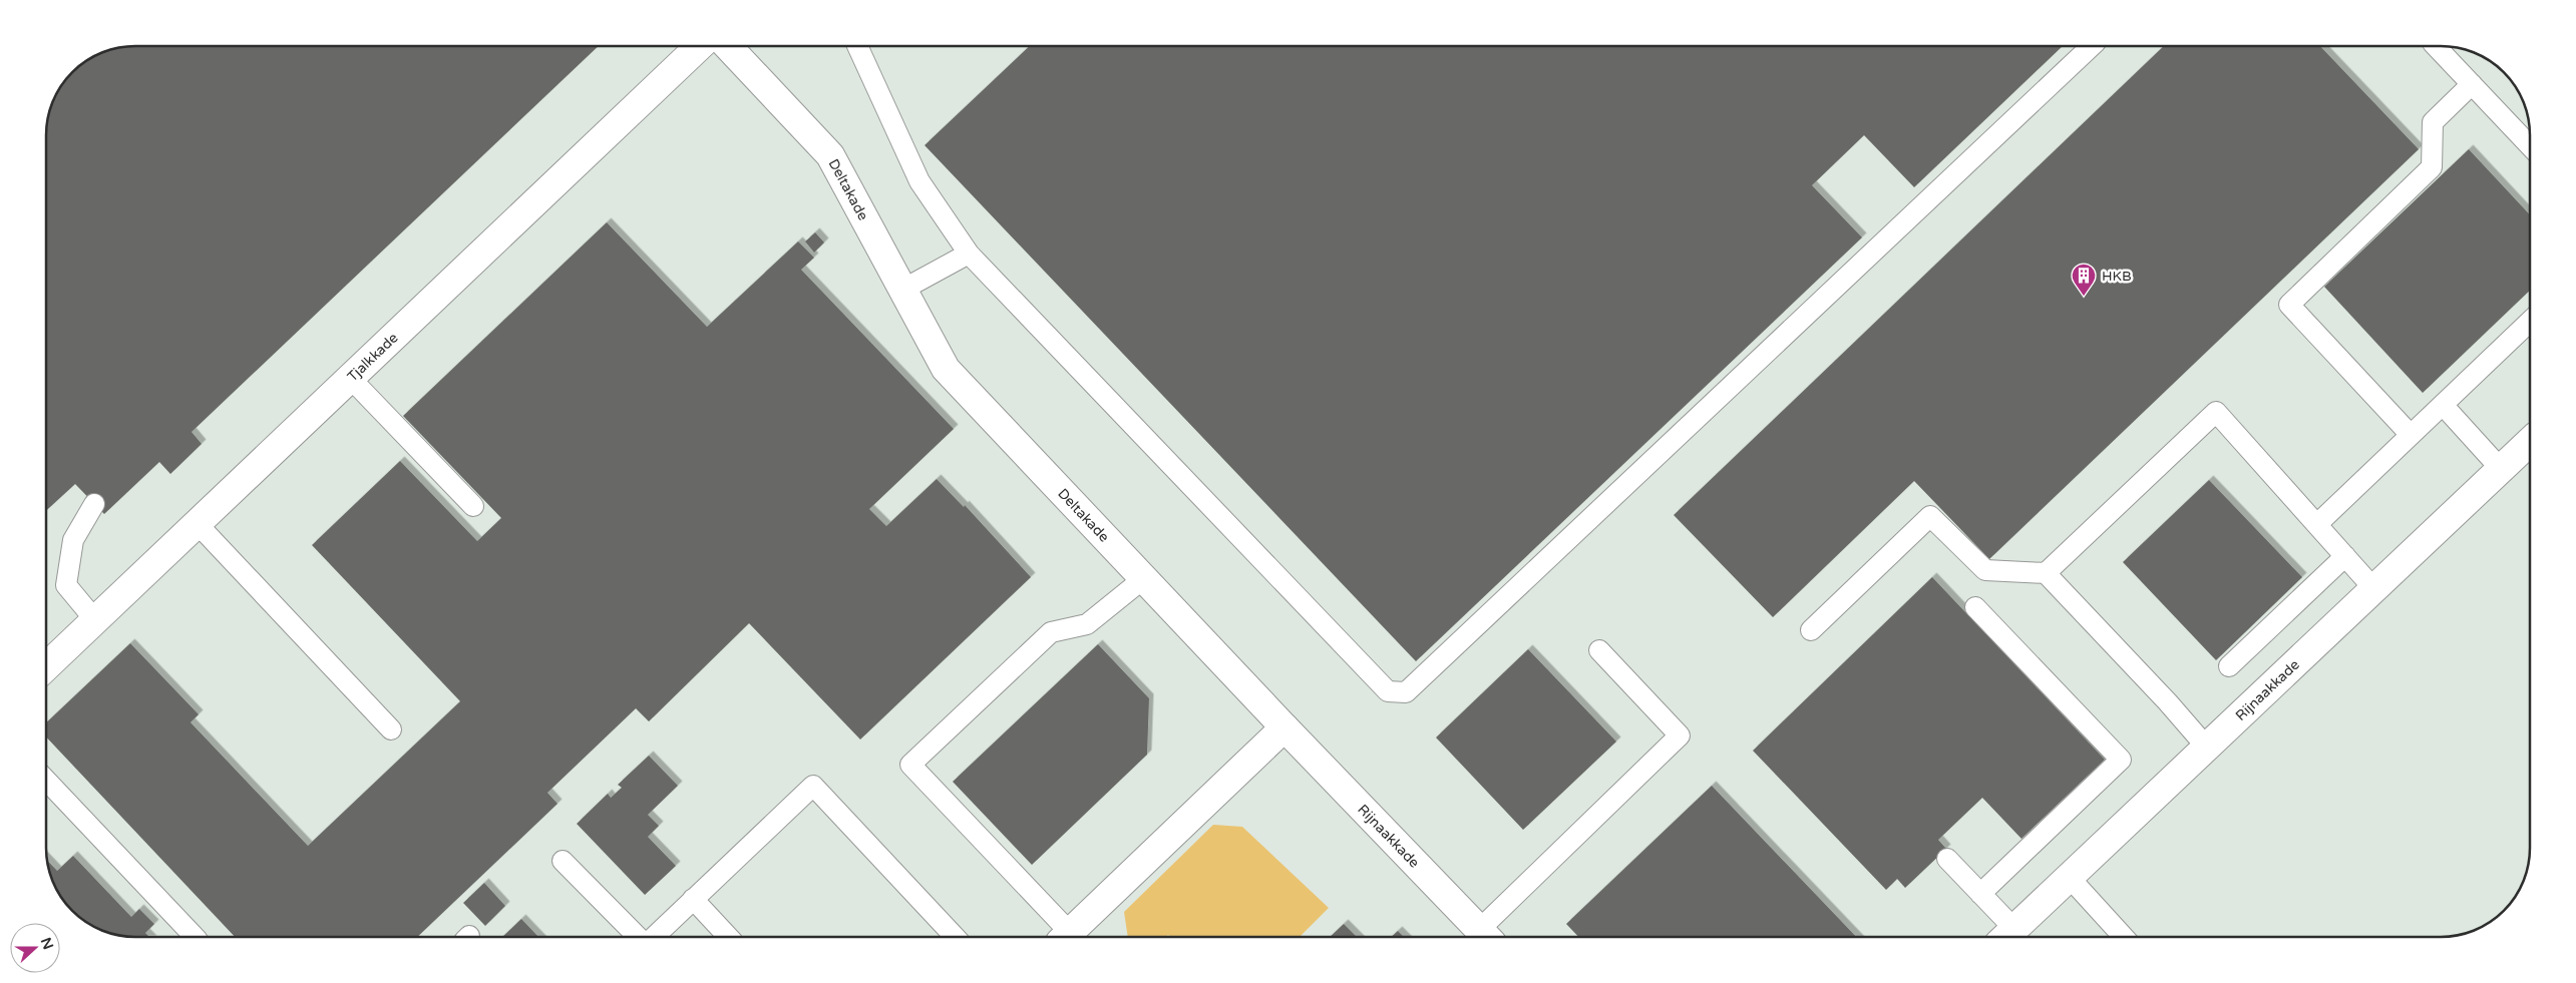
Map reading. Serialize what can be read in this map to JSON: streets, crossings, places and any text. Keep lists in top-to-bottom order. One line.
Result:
{"streets":{"street":["Deltakade","Tjalkkade","Rijnaakkade"]},"crossings":[["Deltakade","Rijnaakkade"]],"places":{"building":["HKB"]},"north":"right"}
